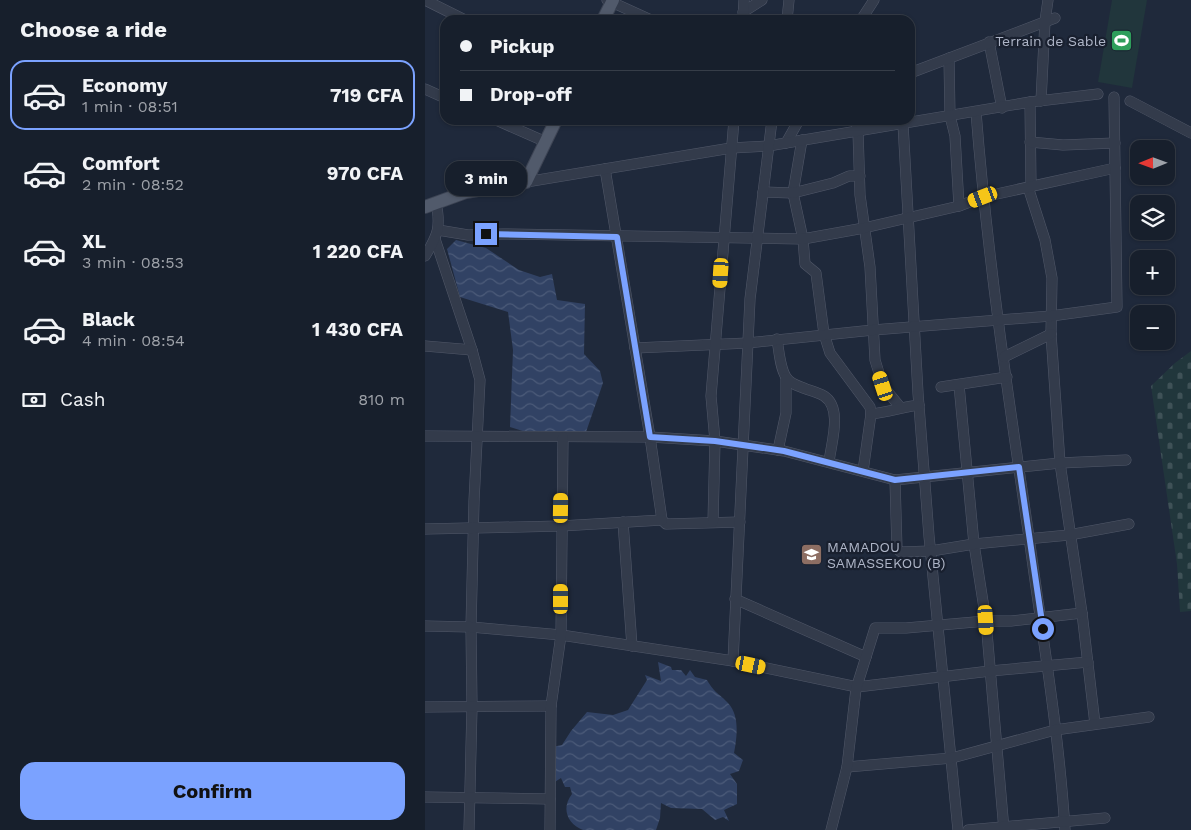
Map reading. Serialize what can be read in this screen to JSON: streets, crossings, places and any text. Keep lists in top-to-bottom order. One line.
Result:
{"places":{"sports":["Terrain de Sable"],"school or university":["MAMADOU SAMASSEKOU (B)"]},"north":"left","page":{"heading":"Choose a ride","banner":["Pickup","Drop-off"],"list":[{"name":"Economy","note":"1 min · 08:51","value":"719 CFA"},{"name":"Comfort","note":"2 min · 08:52","value":"970 CFA"},{"name":"XL","note":"3 min · 08:53","value":"1 220 CFA"},{"name":"Black","note":"4 min · 08:54","value":"1 430 CFA"}],"map_buttons":["+","−"],"bubble":"3 min","pay":["Cash","810 m"],"buttons":"Confirm"}}
